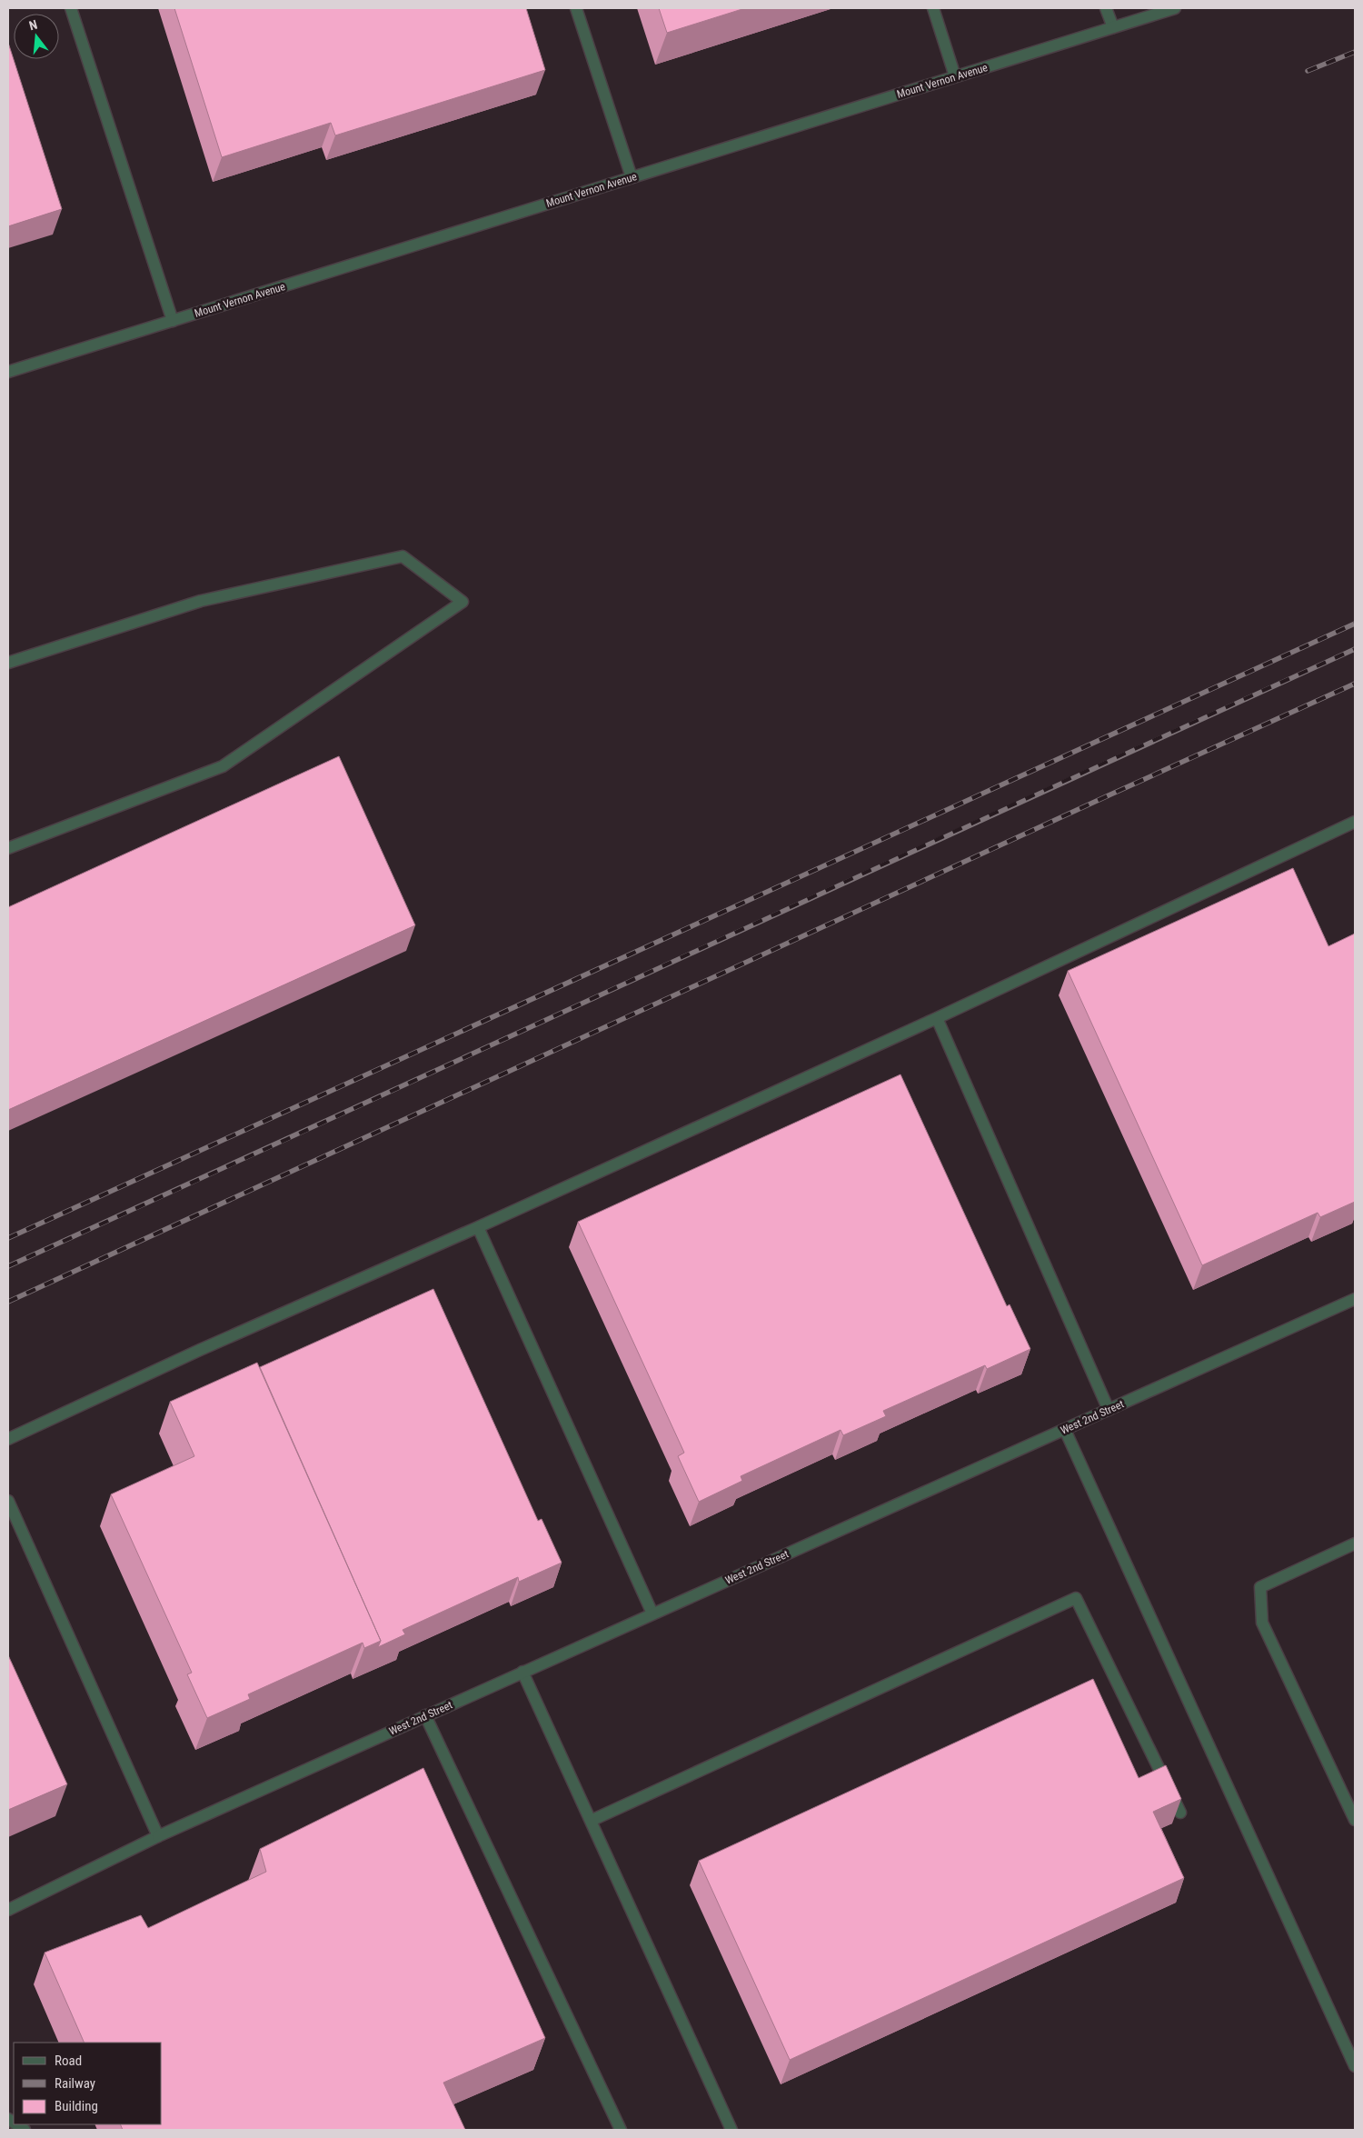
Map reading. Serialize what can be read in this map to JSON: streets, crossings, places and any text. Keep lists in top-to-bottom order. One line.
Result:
{"streets":{"street":["Mount Vernon Avenue","West 2nd Street"]},"legend":["Road","Railway","Building"],"north":"top"}
